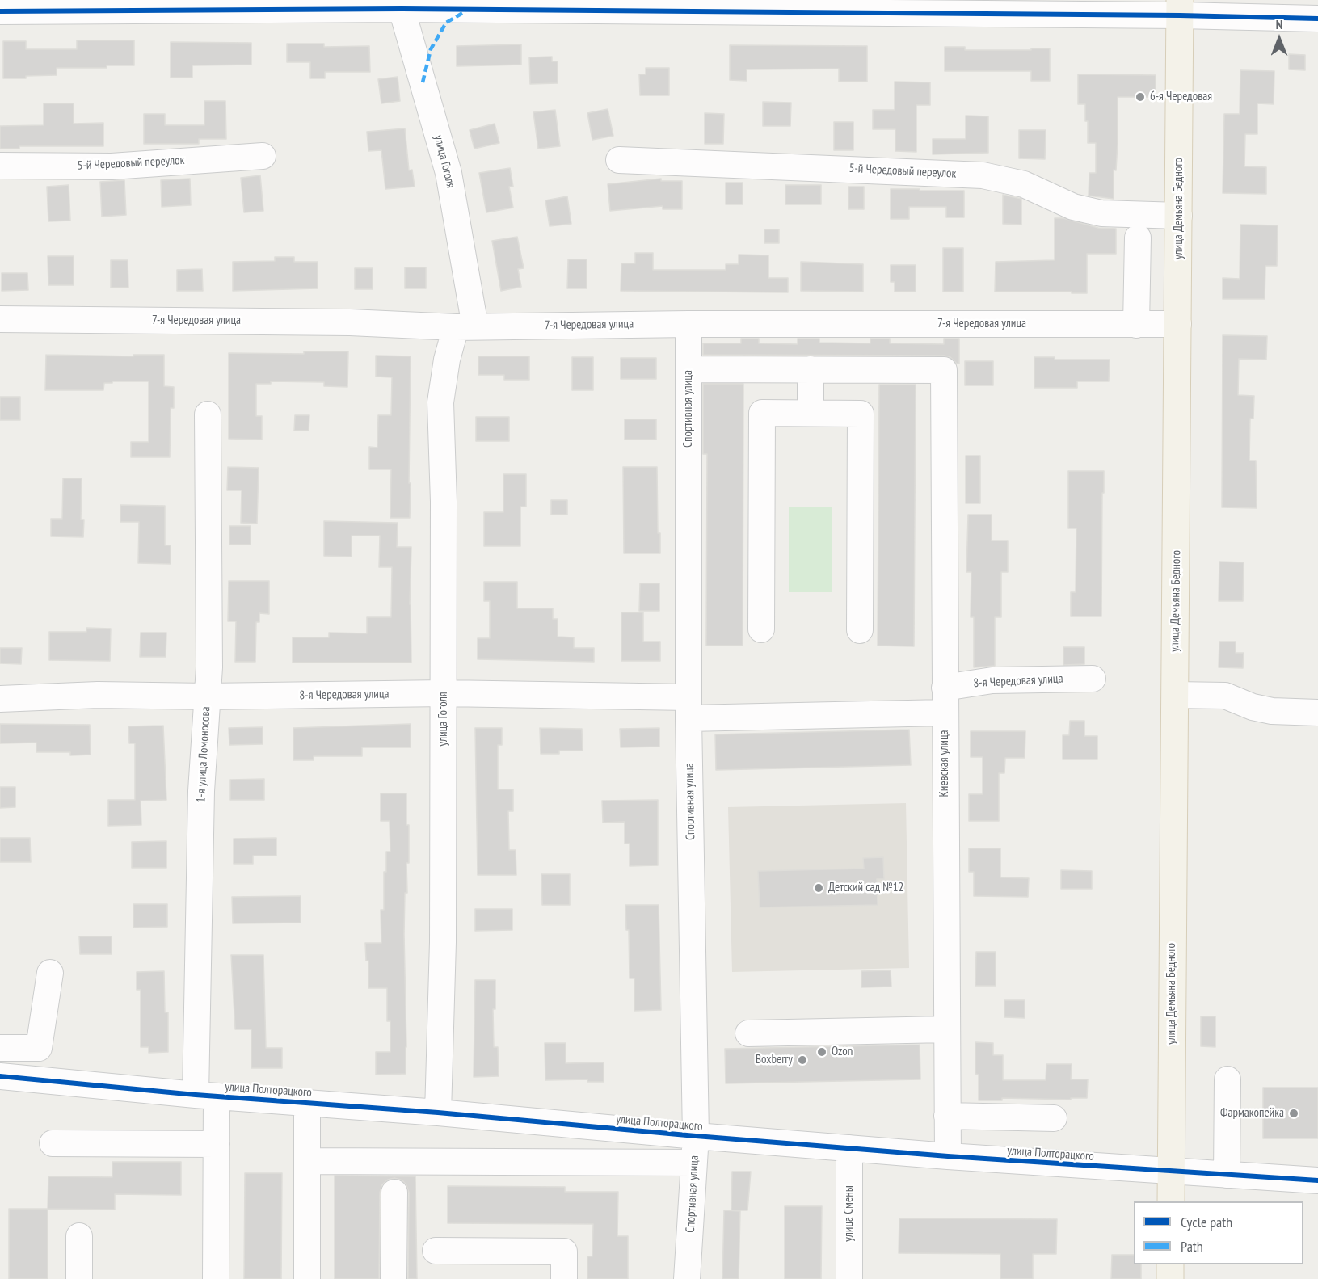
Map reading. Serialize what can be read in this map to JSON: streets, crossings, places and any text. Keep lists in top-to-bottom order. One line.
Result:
{"streets":{"main road":["улица Демьяна Бедного"],"street":["улица Гоголя","5-й Чередовый переулок","7-я Чередовая улица","Спортивная улица","8-я Чередовая улица","1-я улица Ломоносова","Киевская улица","улица Полторацкого","улица Смены"]},"crossings":[["улица Гоголя","7-я Чередовая улица"],["улица Гоголя","8-я Чередовая улица"],["улица Гоголя","улица Полторацкого"],["5-й Чередовый переулок","улица Демьяна Бедного"],["улица Демьяна Бедного","7-я Чередовая улица"],["улица Демьяна Бедного","улица Полторацкого"],["7-я Чередовая улица","Спортивная улица"],["Спортивная улица","8-я Чередовая улица"],["Спортивная улица","улица Полторацкого"],["8-я Чередовая улица","1-я улица Ломоносова"],["8-я Чередовая улица","Киевская улица"],["1-я улица Ломоносова","улица Полторацкого"],["Киевская улица","улица Полторацкого"],["улица Полторацкого","улица Смены"]],"places":["6-я Чередовая","Детский сад №12","Ozon","Boxberry","Фармакопейка"],"legend":["Cycle path","Path"],"north":"top"}
